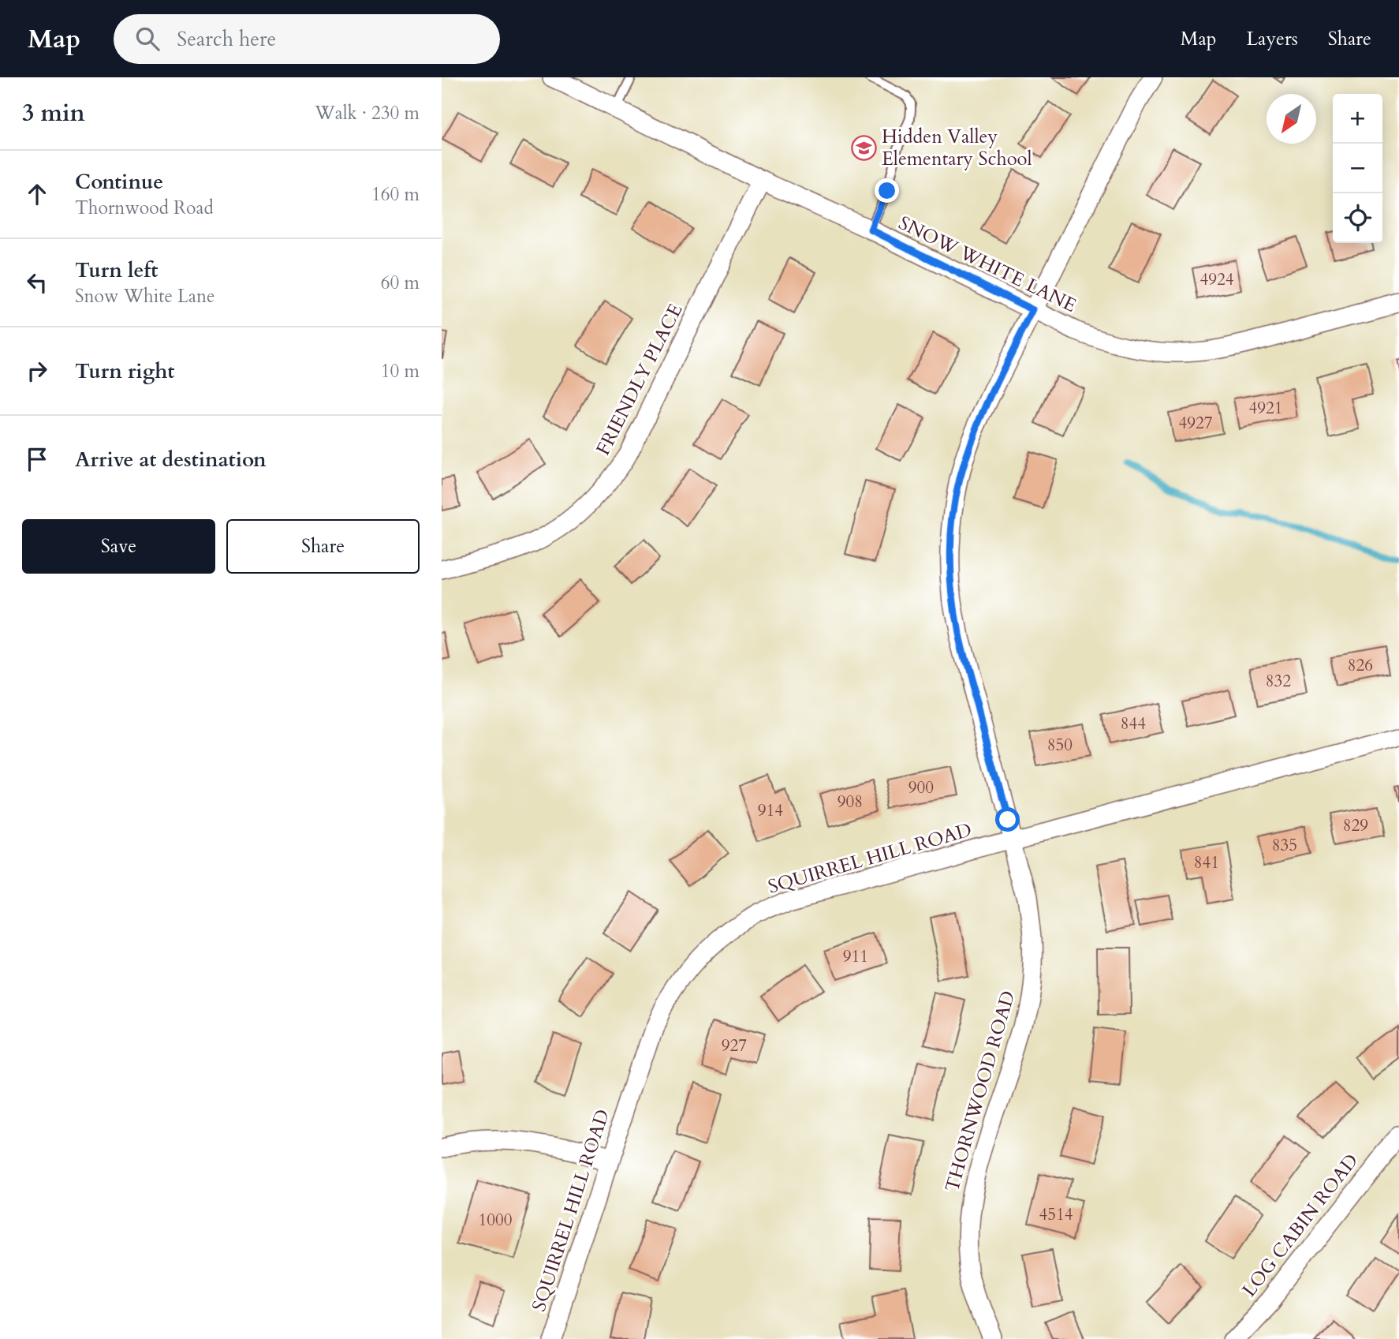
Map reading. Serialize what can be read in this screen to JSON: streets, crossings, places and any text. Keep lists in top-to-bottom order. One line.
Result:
{"streets":{"street":["SNOW WHITE LANE","FRIENDLY PLACE","SQUIRREL HILL ROAD","THORNWOOD ROAD","LOG CABIN ROAD"]},"crossings":[["SNOW WHITE LANE","FRIENDLY PLACE"],["SNOW WHITE LANE","THORNWOOD ROAD"],["SQUIRREL HILL ROAD","THORNWOOD ROAD"]],"places":{"school or university":["Hidden Valley Elementary School"]},"house_numbers":["4924","4921","4927","826","832","844","850","900","908","914","829","835","841","911","927","4514","1000"],"north":"bottom left","page":{"header":"Map","search":"Search here","nav":["Map","Layers","Share"],"heading":["3 min","Walk · 230 m"],"map_buttons":["+","−"],"list":[["Continue","Thornwood Road","160 m"],["Turn left","Snow White Lane","60 m"],["Turn right","10 m"],"Arrive at destination"],"buttons":["Save","Share"]}}
